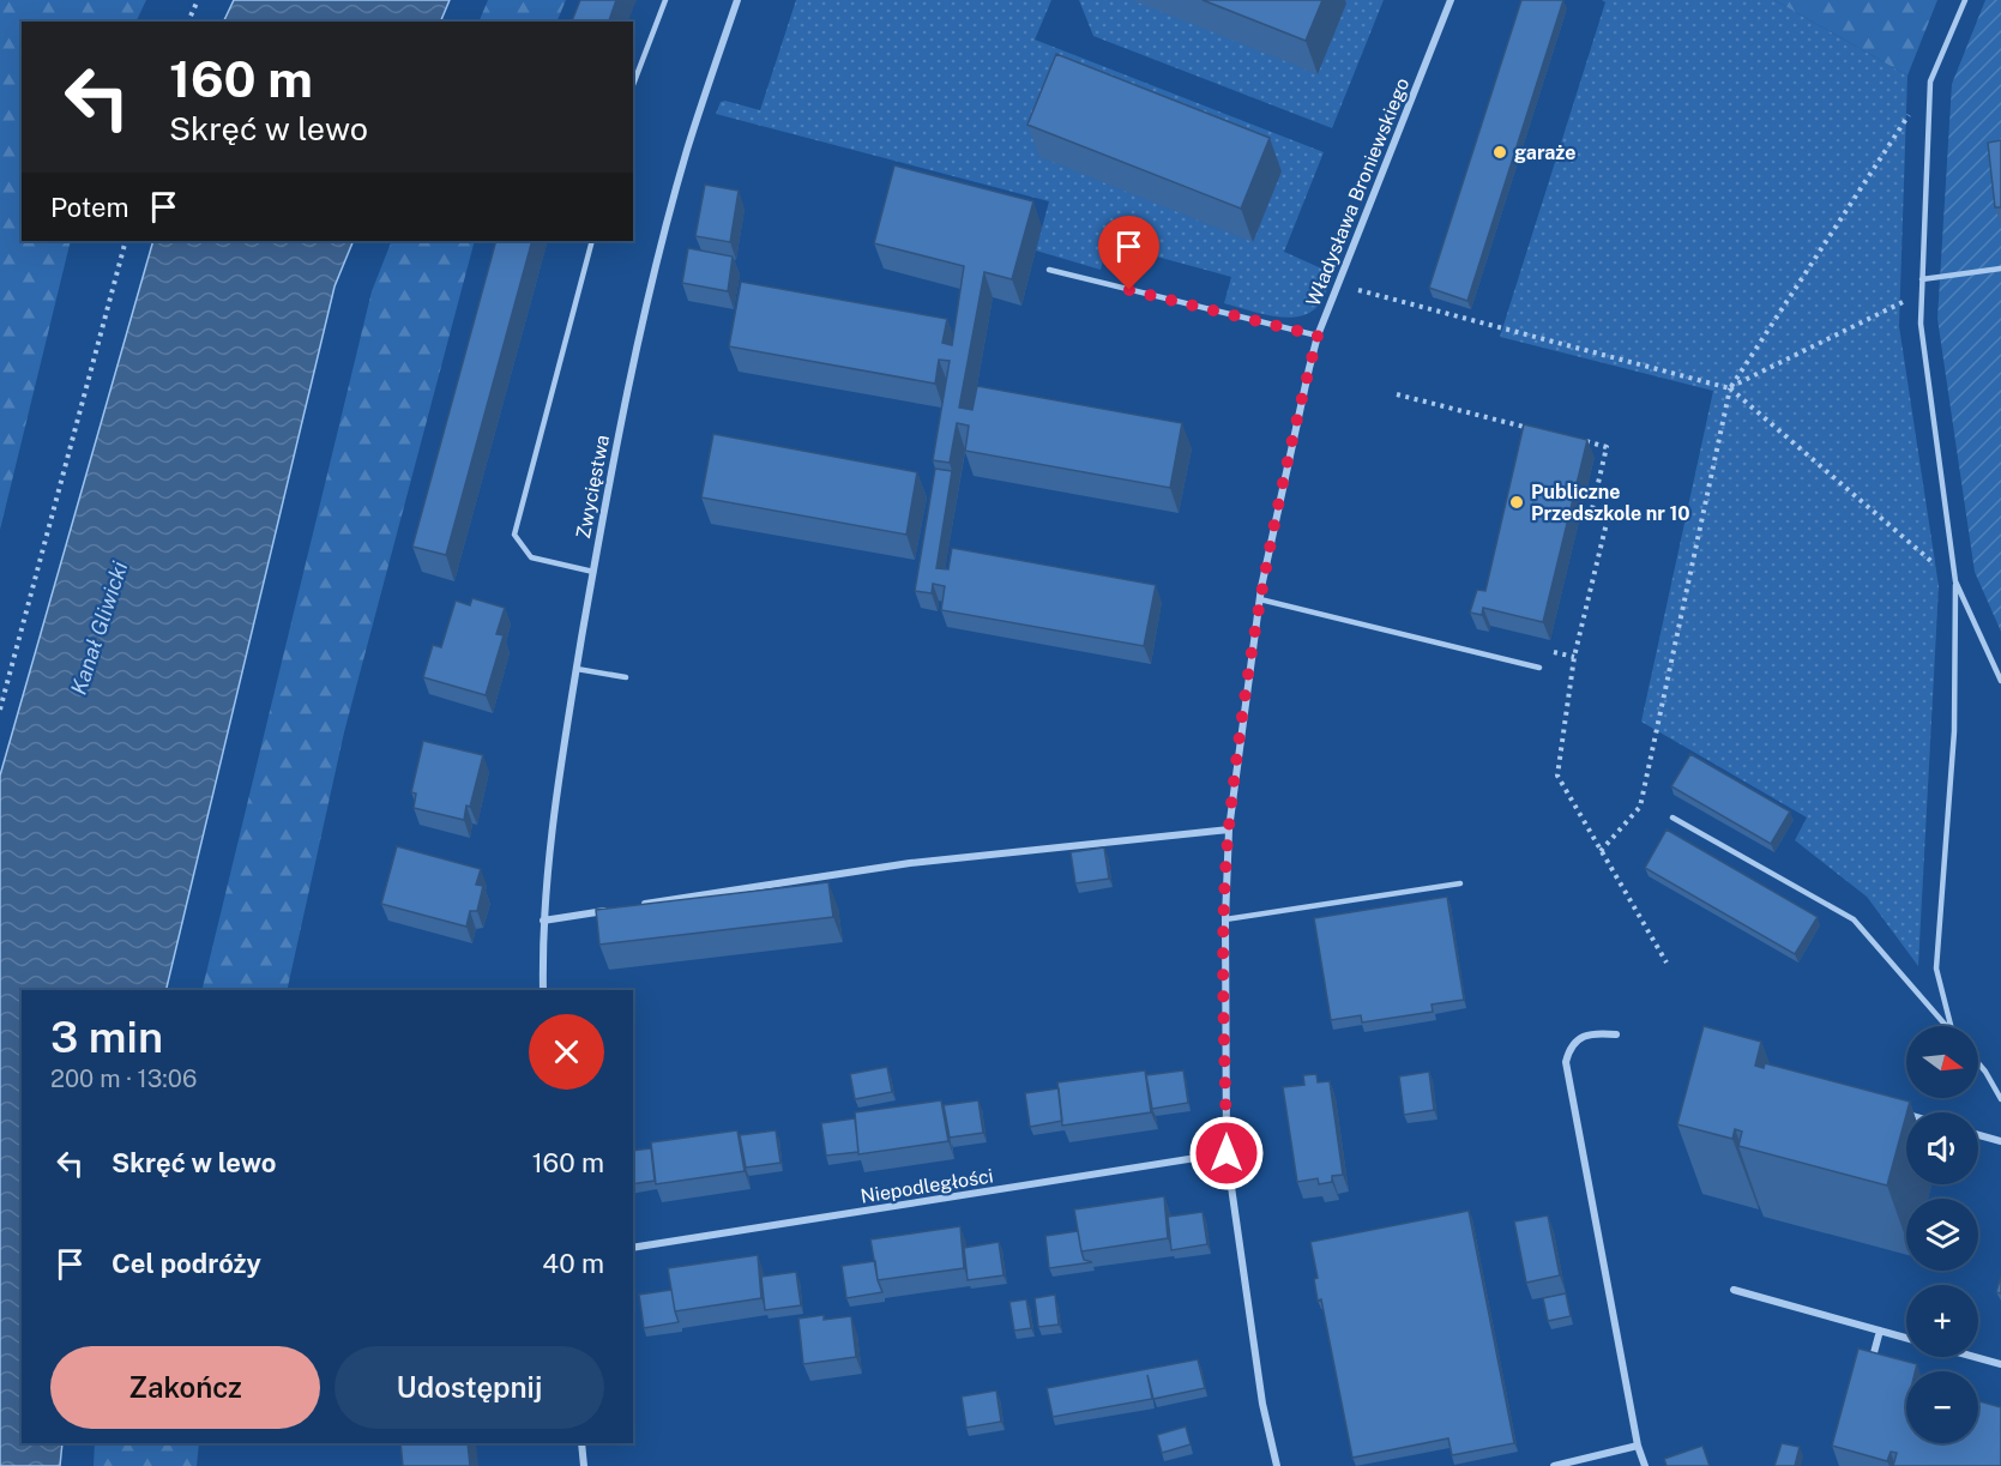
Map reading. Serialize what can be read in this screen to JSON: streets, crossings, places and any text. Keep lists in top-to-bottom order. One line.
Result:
{"streets":{"street":["Władysława Broniewskiego","Zwycięstwa","Niepodległości"]},"crossings":[["Władysława Broniewskiego","Niepodległości"]],"water":["Kanał Gliwicki"],"places":["garaże","Publiczne Przedszkole nr 10"],"north":"right","page":{"turn":["160 m","Skręć w lewo"],"then":"Potem","heading":["3 min","200 m · 13:06"],"map_buttons":["+","−"],"list":[{"name":"Skręć w lewo","value":"160 m"},{"name":"Cel podróży","value":"40 m"}],"buttons":["Zakończ","Udostępnij"]}}
